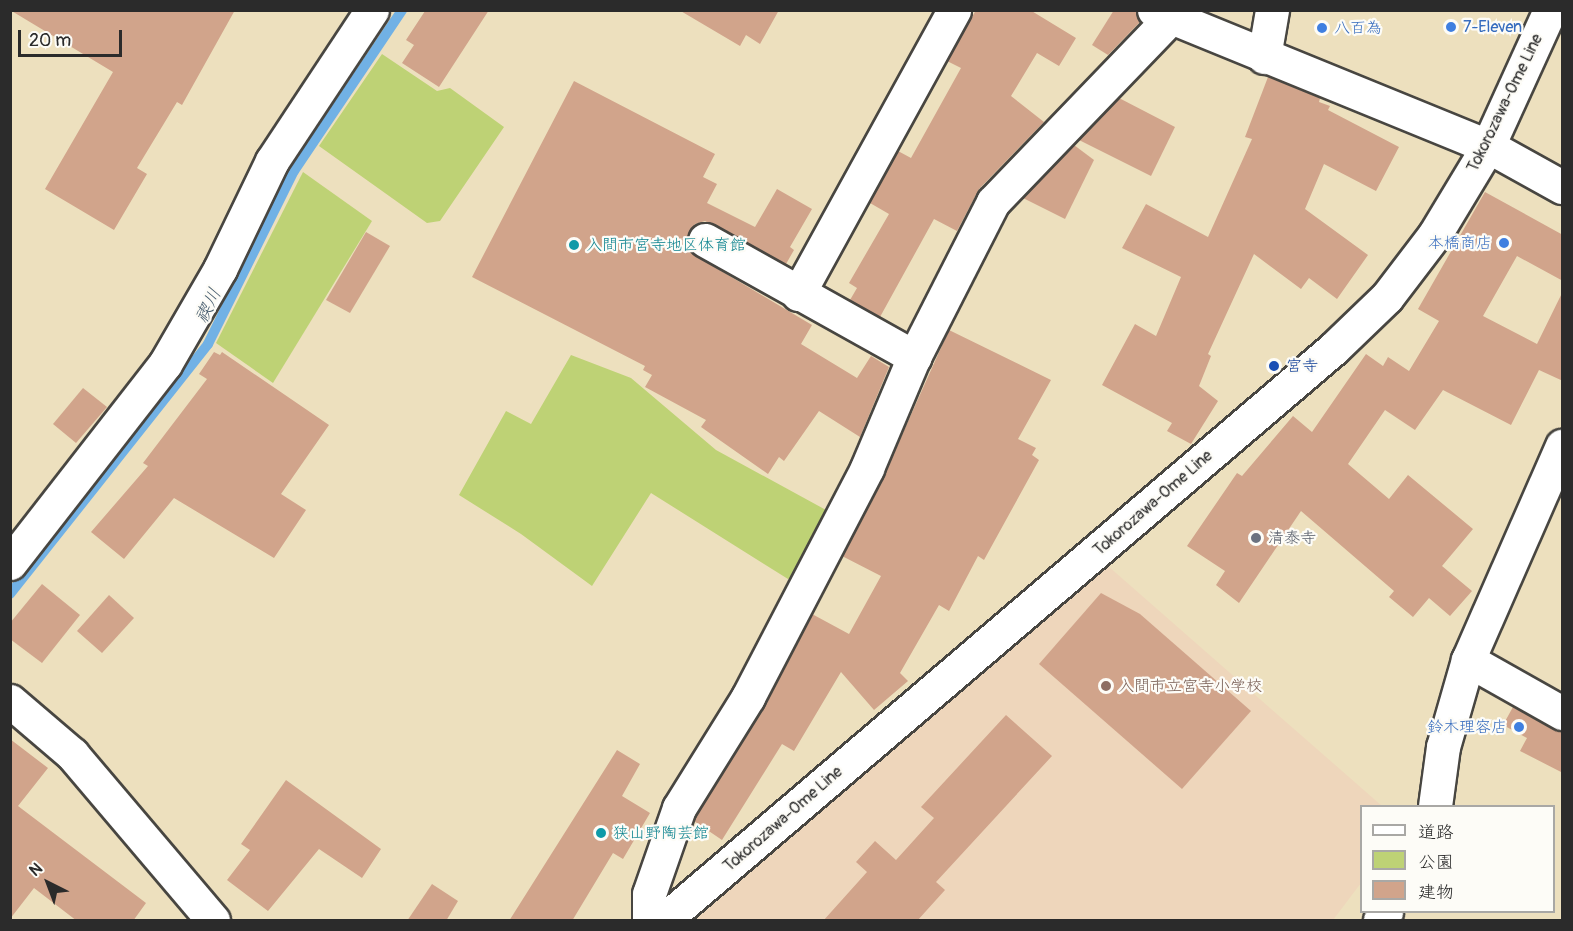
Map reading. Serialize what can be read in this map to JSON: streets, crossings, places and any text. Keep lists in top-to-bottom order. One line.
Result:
{"streets":{"street":["Tokorozawa-Ome Line"]},"water":["禊川"],"places":["7-Eleven","八百為","本橋商店","入間市宮寺地区体育館","宮寺","清泰寺","入間市立宮寺小学校","鈴木理容店","狭山野陶芸館"],"legend":["道路","公園","建物"],"scale_bar":"20 m","north":"top left"}
